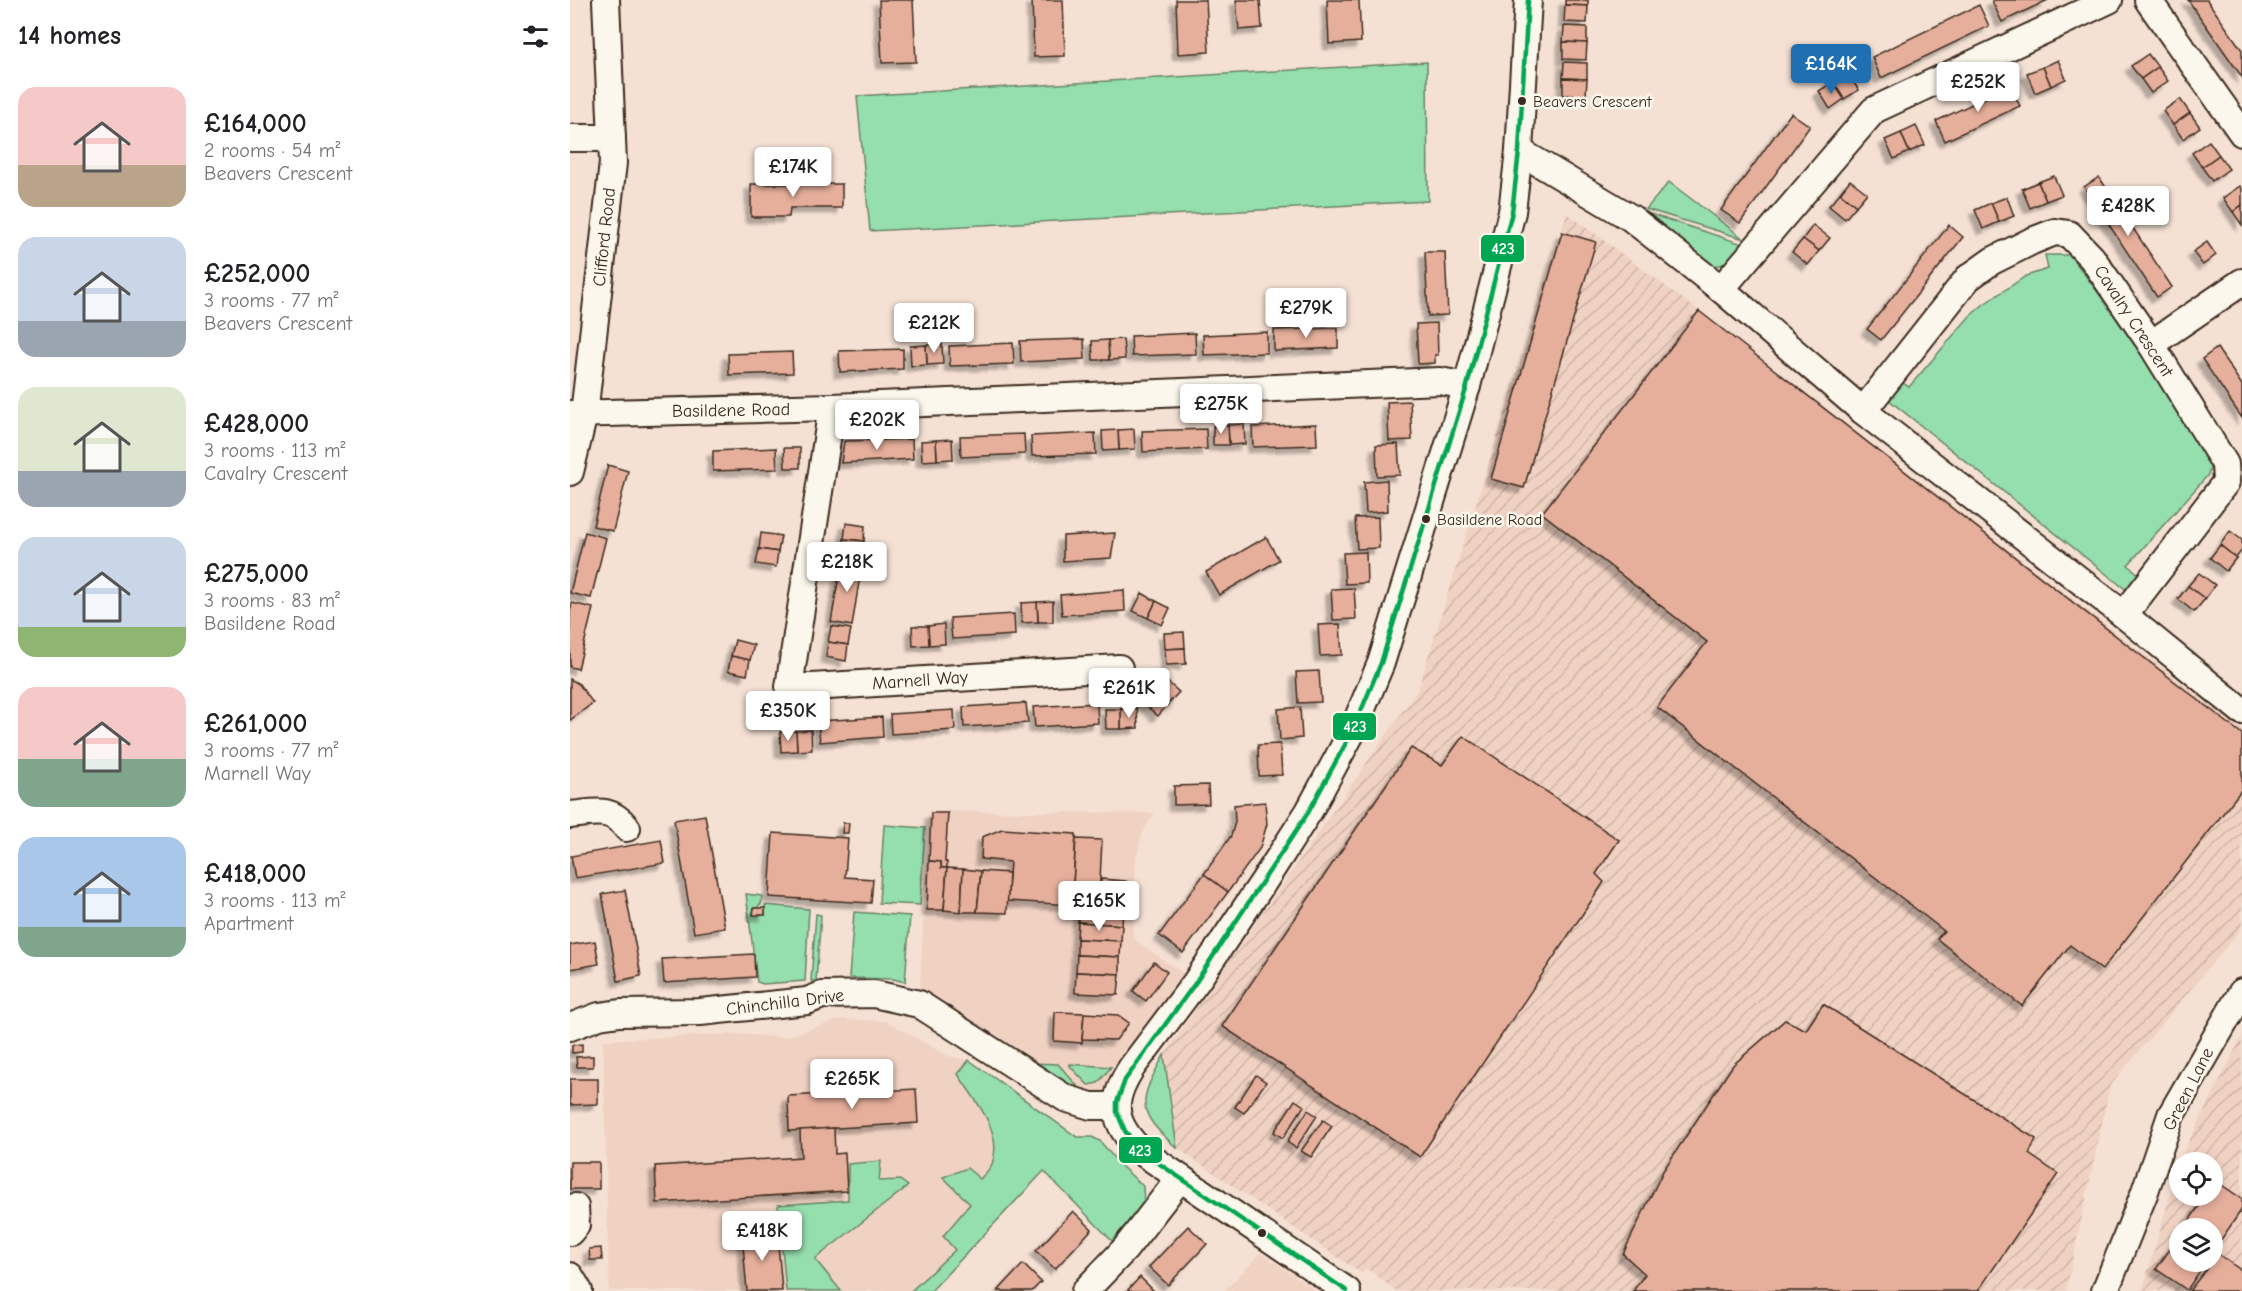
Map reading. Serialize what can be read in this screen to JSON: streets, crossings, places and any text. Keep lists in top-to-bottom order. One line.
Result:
{"streets":{"street":["Clifford Road","Cavalry Crescent","Basildene Road","Marnell Way","Chinchilla Drive","Green Lane"]},"crossings":[["Clifford Road","Basildene Road"],["Basildene Road","Marnell Way"]],"places":["Beavers Crescent","Basildene Road"],"lines":["transit line 423"],"page":{"heading":"14 homes","price":["£164K","£252K","£174K","£428K","£279K","£212K","£275K","£202K","£218K","£261K","£350K","£165K","£265K","£418K"],"list":[{"name":"£164,000","note":"2 rooms · 54 m² · Beavers Crescent"},{"name":"£252,000","note":"3 rooms · 77 m² · Beavers Crescent"},{"name":"£428,000","note":"3 rooms · 113 m² · Cavalry Crescent"},{"name":"£275,000","note":"3 rooms · 83 m² · Basildene Road"},{"name":"£261,000","note":"3 rooms · 77 m² · Marnell Way"},{"name":"£418,000","note":"3 rooms · 113 m² · Apartment"}]}}
